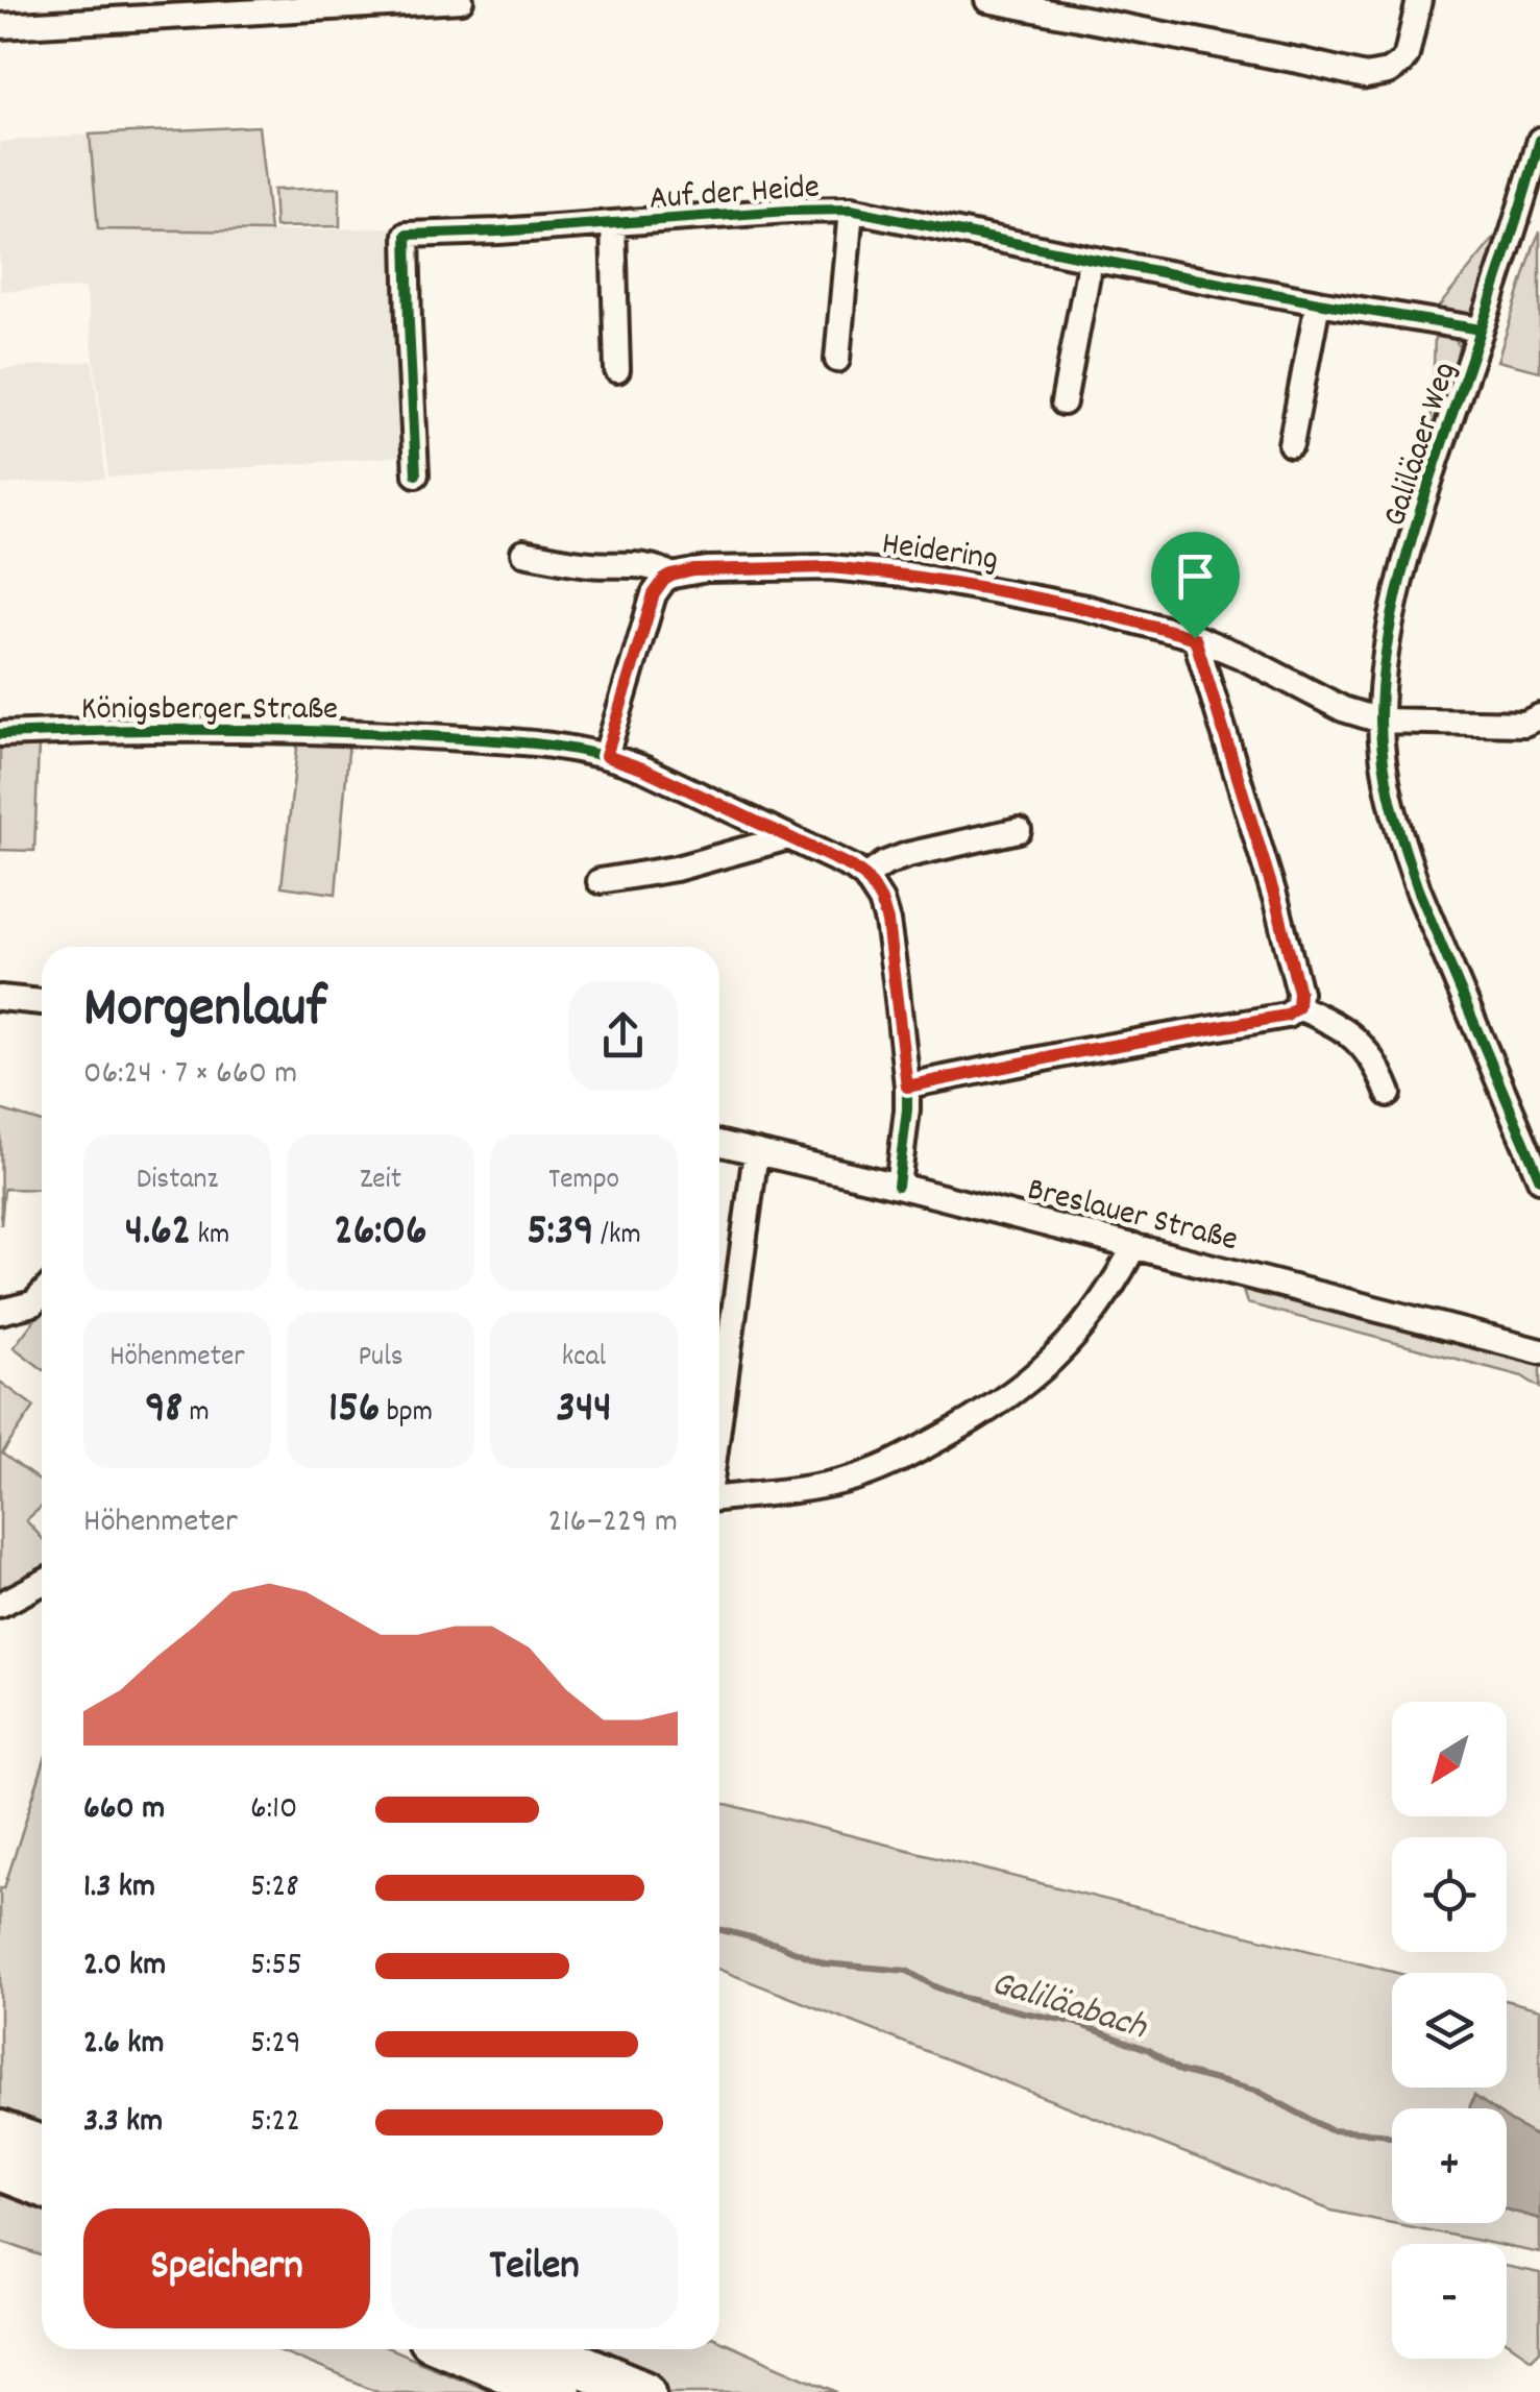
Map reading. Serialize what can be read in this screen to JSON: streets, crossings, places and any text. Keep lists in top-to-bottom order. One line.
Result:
{"streets":{"street":["Auf der Heide","Galiläaer Weg","Heidering","Königsberger Straße","Breslauer Straße"]},"crossings":[["Auf der Heide","Galiläaer Weg"],["Galiläaer Weg","Heidering"]],"water":["Galiläabach"],"north":"bottom left","page":{"heading":["Morgenlauf","06:24 · 7 × 660 m"],"stats":[["Distanz","4.62 km"],["Zeit","26:06"],["Tempo","5:39 /km"],["Höhenmeter","98 m"],["Puls","156 bpm"],["kcal","344"]],"chart":["Höhenmeter","216–229 m"],"map_buttons":["+","−"],"list":[{"name":"660 m","note":"6:10"},{"name":"1.3 km","note":"5:28"},{"name":"2.0 km","note":"5:55"},{"name":"2.6 km","note":"5:29"},{"name":"3.3 km","note":"5:22"}],"buttons":["Speichern","Teilen"]}}
